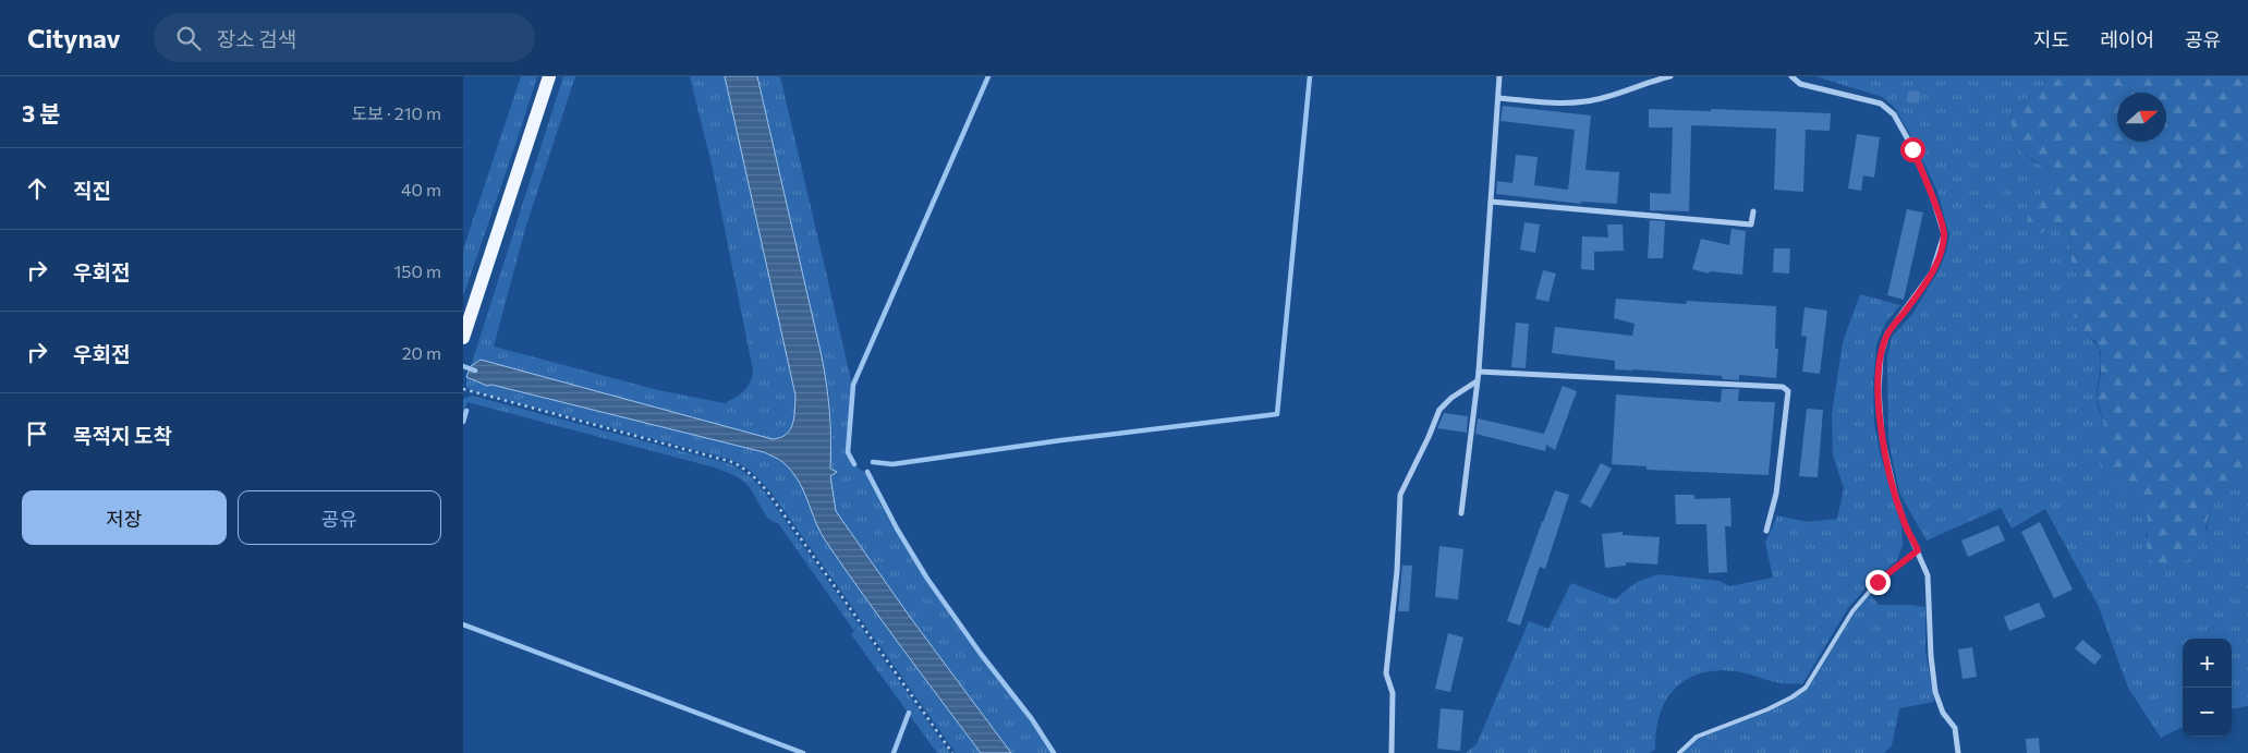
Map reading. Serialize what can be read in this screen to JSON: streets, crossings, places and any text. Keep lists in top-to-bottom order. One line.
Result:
{"north":"right","page":{"header":"Citynav","search":"장소 검색","nav":["지도","레이어","공유"],"heading":["3 분","도보 · 210 m"],"list":[["직진","40 m"],["우회전","150 m"],["우회전","20 m"],"목적지 도착"],"buttons":["저장","공유"],"map_buttons":["+","−"]}}
